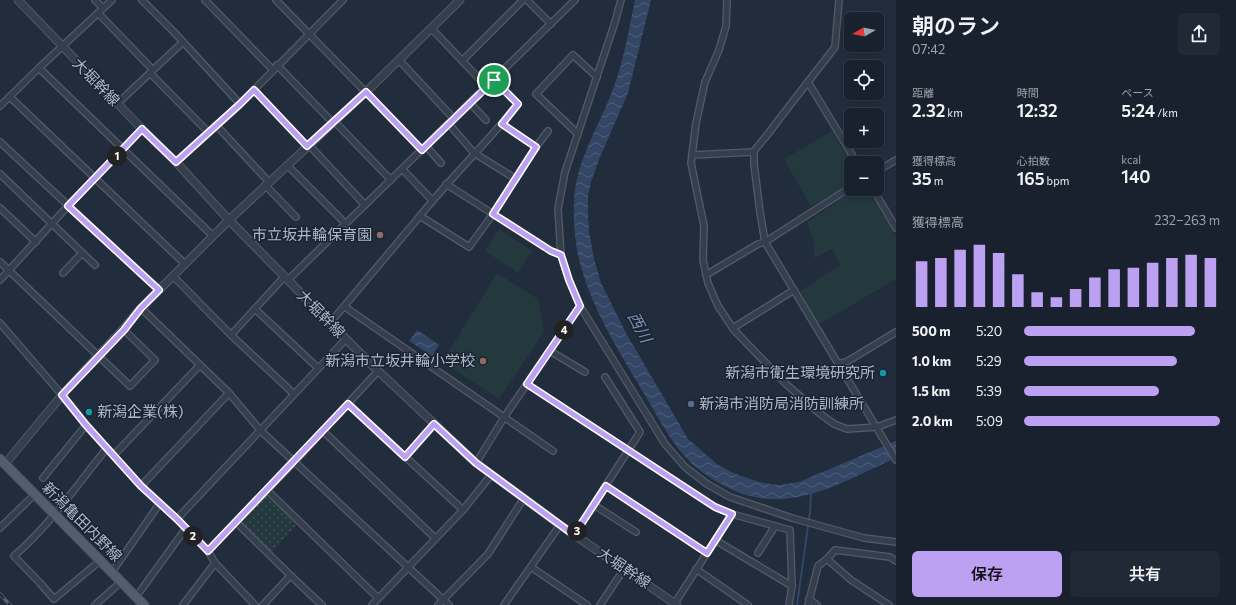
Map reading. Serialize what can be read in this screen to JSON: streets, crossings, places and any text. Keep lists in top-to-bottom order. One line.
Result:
{"streets":{"main road":["新潟亀田内野線"],"street":["大堀幹線"]},"water":["西川"],"places":["市立坂井輪保育園","新潟市立坂井輪小学校","新潟市衛生環境研究所","新潟市消防局消防訓練所","新潟企業(株)"],"north":"left","page":{"heading":["朝のラン","07:42"],"map_buttons":["+","−"],"stats":[["距離","2.32 km"],["時間","12:32"],["ペース","5:24 /km"],["獲得標高","35 m"],["心拍数","165 bpm"],["kcal","140"]],"pins":["1","4","3","2"],"chart":["獲得標高","232–263 m"],"list":[{"name":"500 m","note":"5:20"},{"name":"1.0 km","note":"5:29"},{"name":"1.5 km","note":"5:39"},{"name":"2.0 km","note":"5:09"}],"buttons":["保存","共有"]}}
